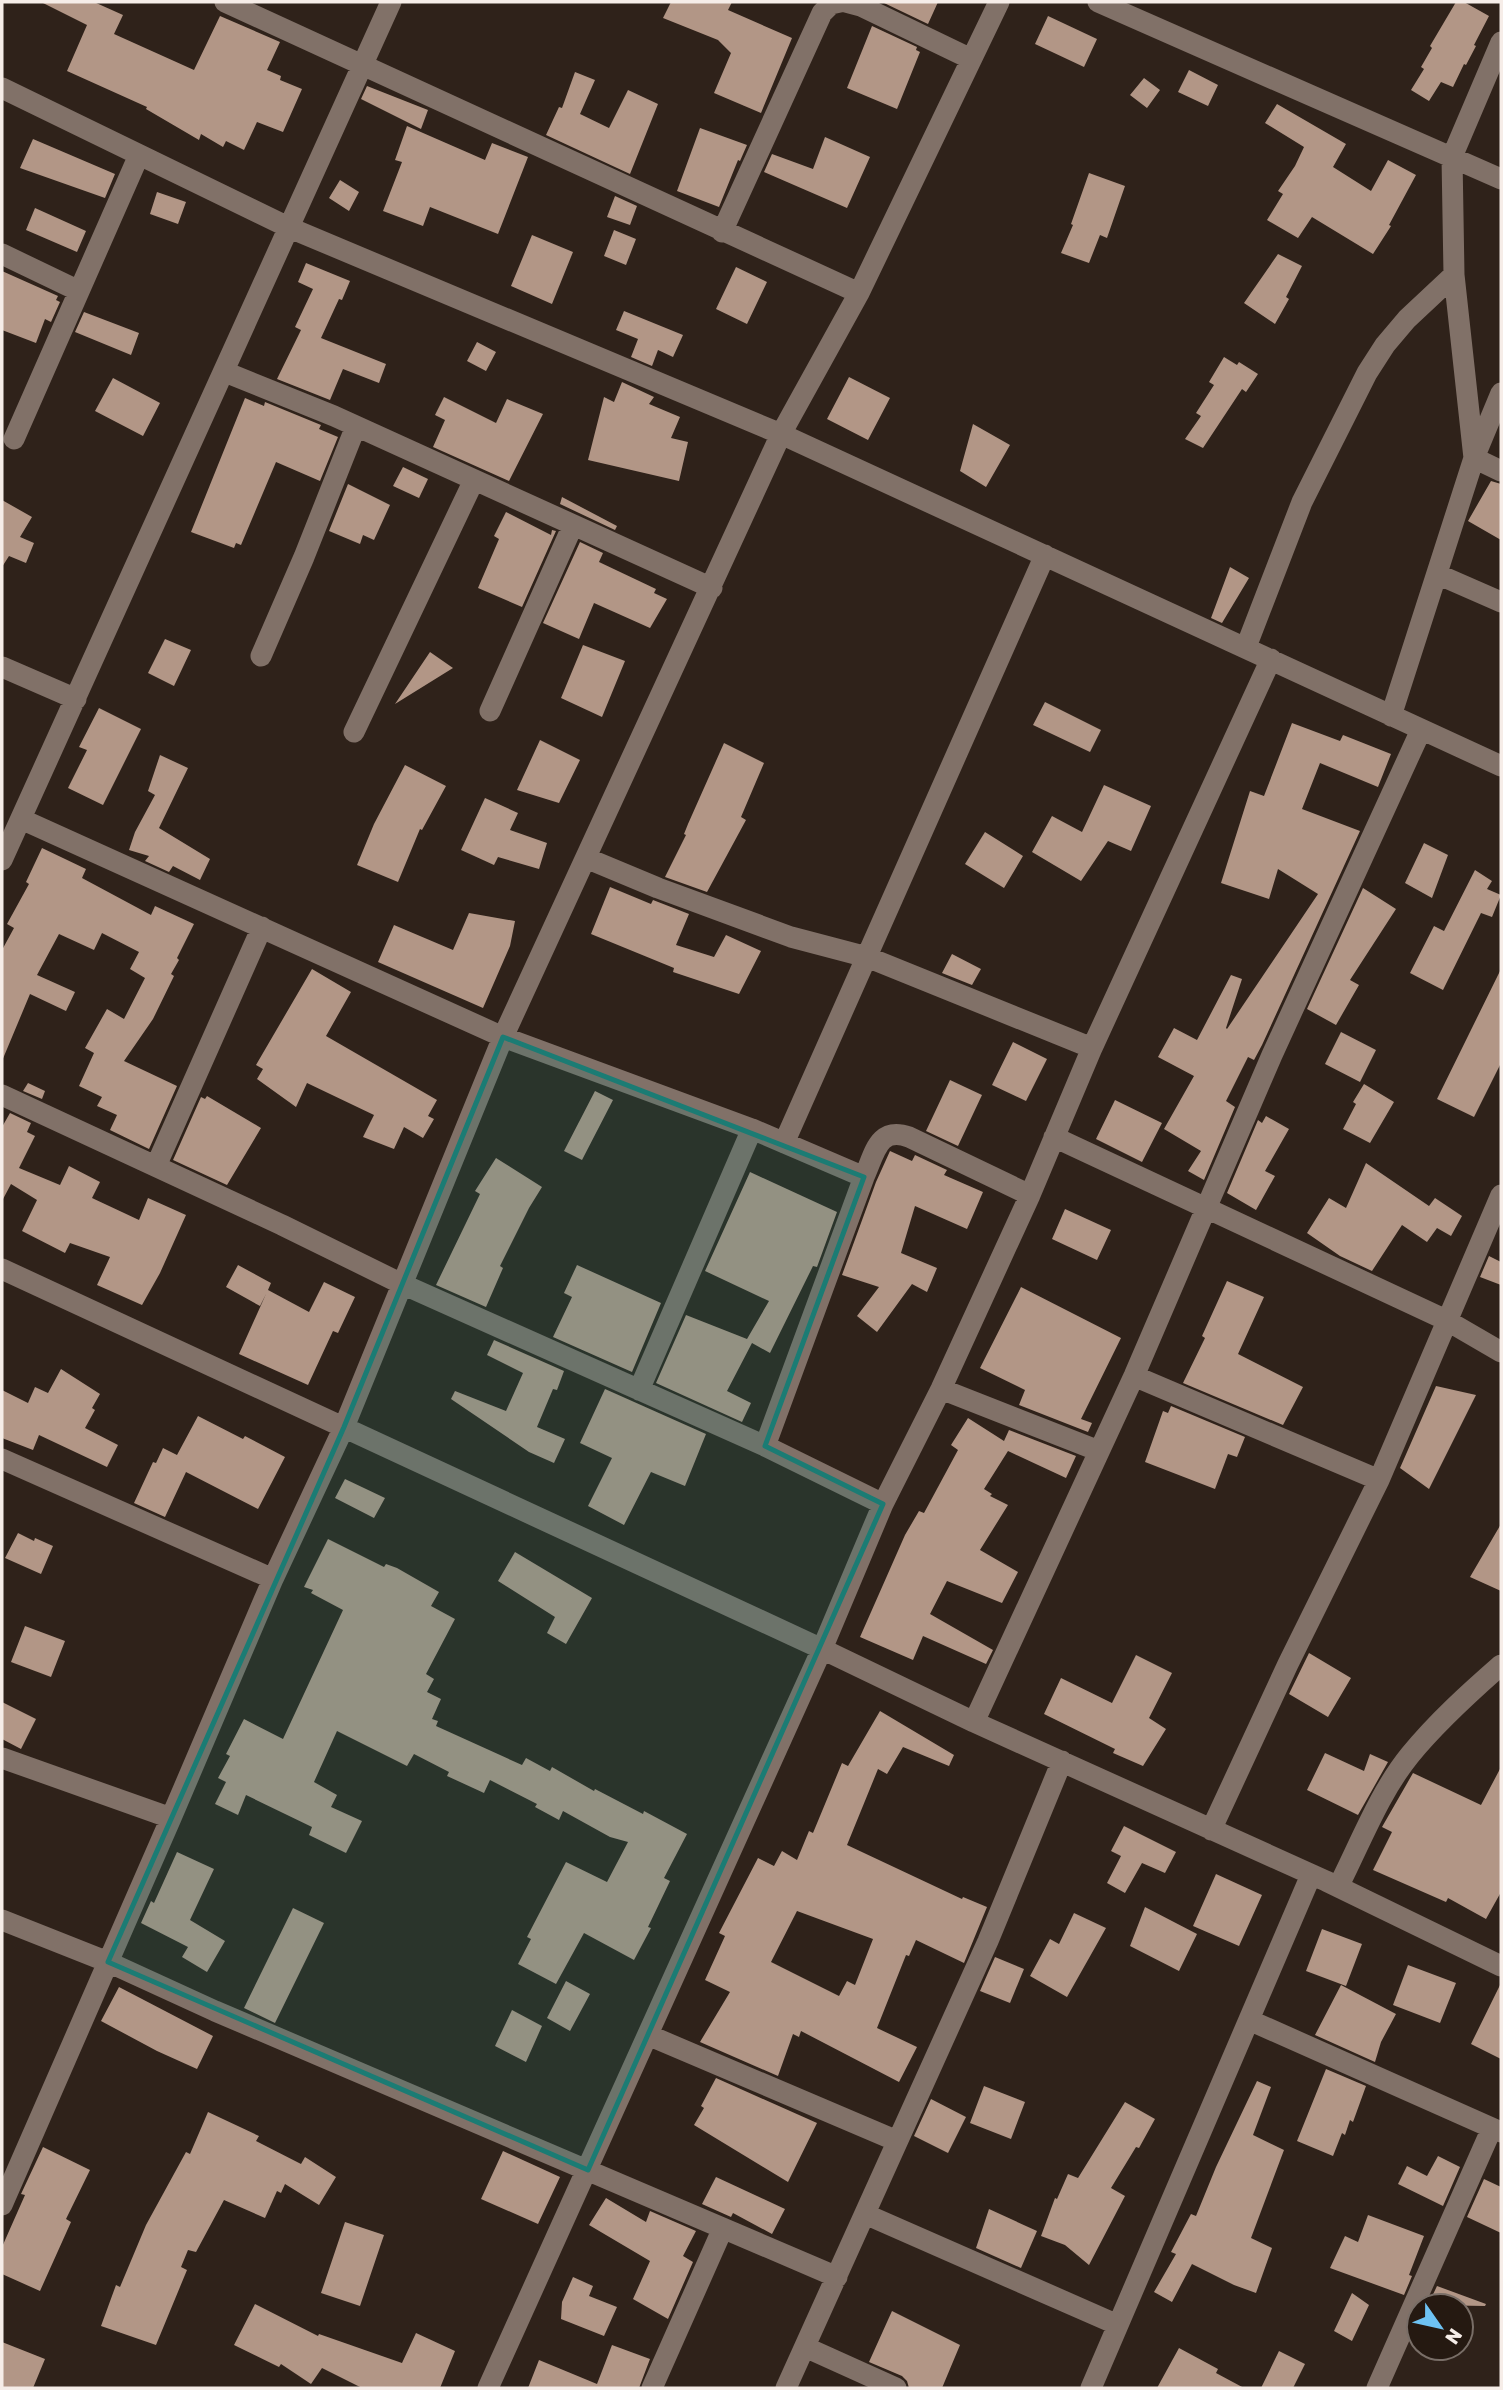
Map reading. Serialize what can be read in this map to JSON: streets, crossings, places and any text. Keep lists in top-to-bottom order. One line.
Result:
{"north":"bottom right"}
